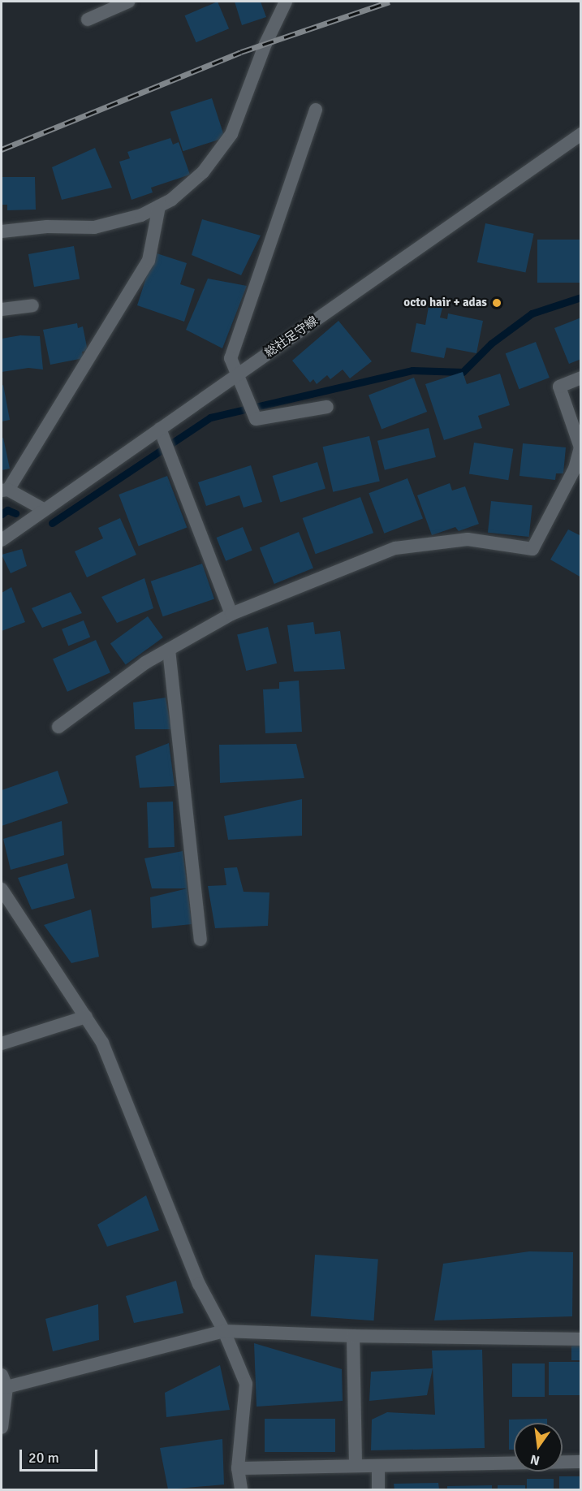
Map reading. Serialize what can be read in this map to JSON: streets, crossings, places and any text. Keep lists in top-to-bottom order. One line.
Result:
{"streets":{"street":["総社足守線"]},"places":["octo hair + adas"],"scale_bar":"20 m","north":"bottom"}
